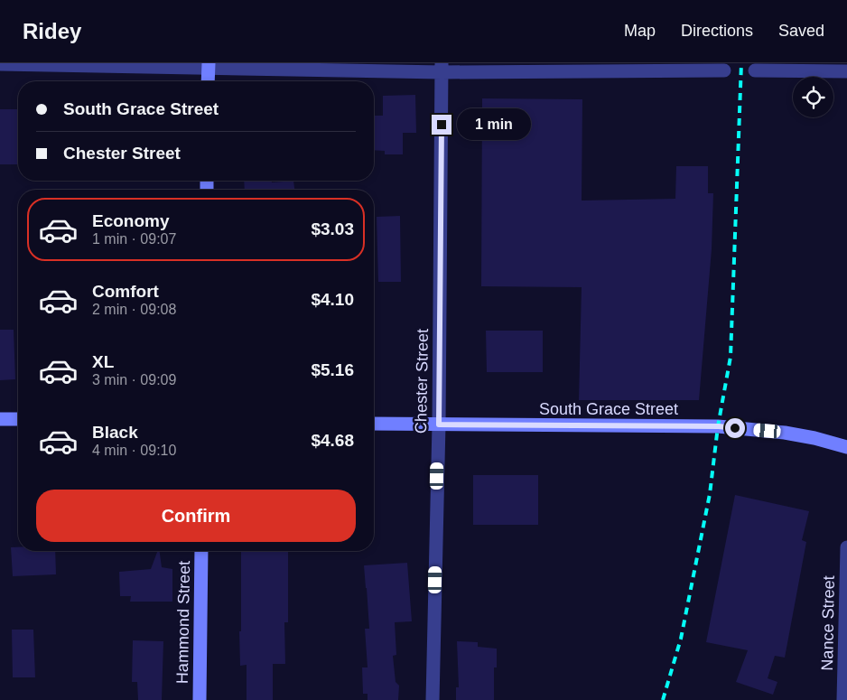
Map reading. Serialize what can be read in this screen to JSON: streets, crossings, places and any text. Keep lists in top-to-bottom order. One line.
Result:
{"streets":{"street":["Chester Street","South Grace Street","Hammond Street","Nance Street"]},"crossings":[["Chester Street","South Grace Street"]],"page":{"header":"Ridey","nav":["Map","Directions","Saved"],"banner":["South Grace Street","Chester Street"],"bubble":"1 min","list":[{"name":"Economy","note":"1 min · 09:07","value":"$3.03"},{"name":"Comfort","note":"2 min · 09:08","value":"$4.10"},{"name":"XL","note":"3 min · 09:09","value":"$5.16"},{"name":"Black","note":"4 min · 09:10","value":"$4.68"}],"buttons":"Confirm"}}
